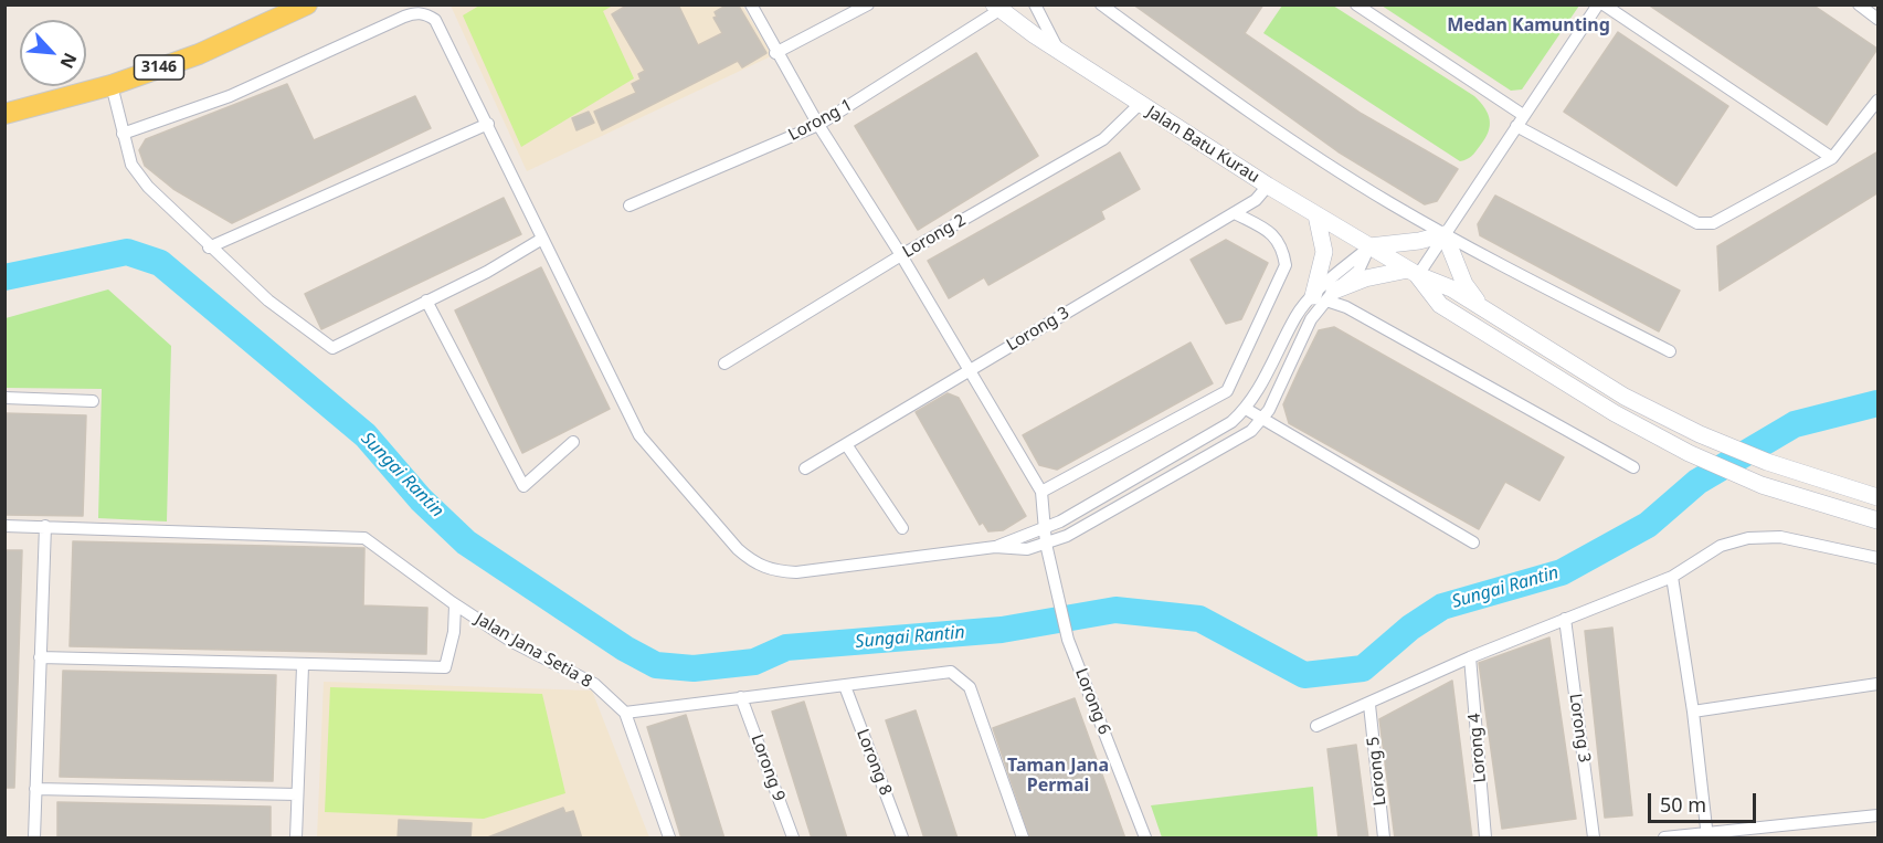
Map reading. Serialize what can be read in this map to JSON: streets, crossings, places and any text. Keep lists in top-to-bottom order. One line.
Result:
{"streets":{"main road":["3146","Jalan Batu Kurau"],"street":["Lorong 1","Lorong 2","Lorong 3","Jalan Jana Setia 8","Lorong 6","Lorong 4","Lorong 8","Lorong 9","Lorong 5"]},"crossings":[["Lorong 1","Jalan Batu Kurau"],["Jalan Batu Kurau","Lorong 2"],["Jalan Batu Kurau","Lorong 3"]],"districts":["Medan Kamunting","Taman Jana Permai"],"water":["Sungai Rantin"],"scale_bar":"50 m","north":"bottom right"}
